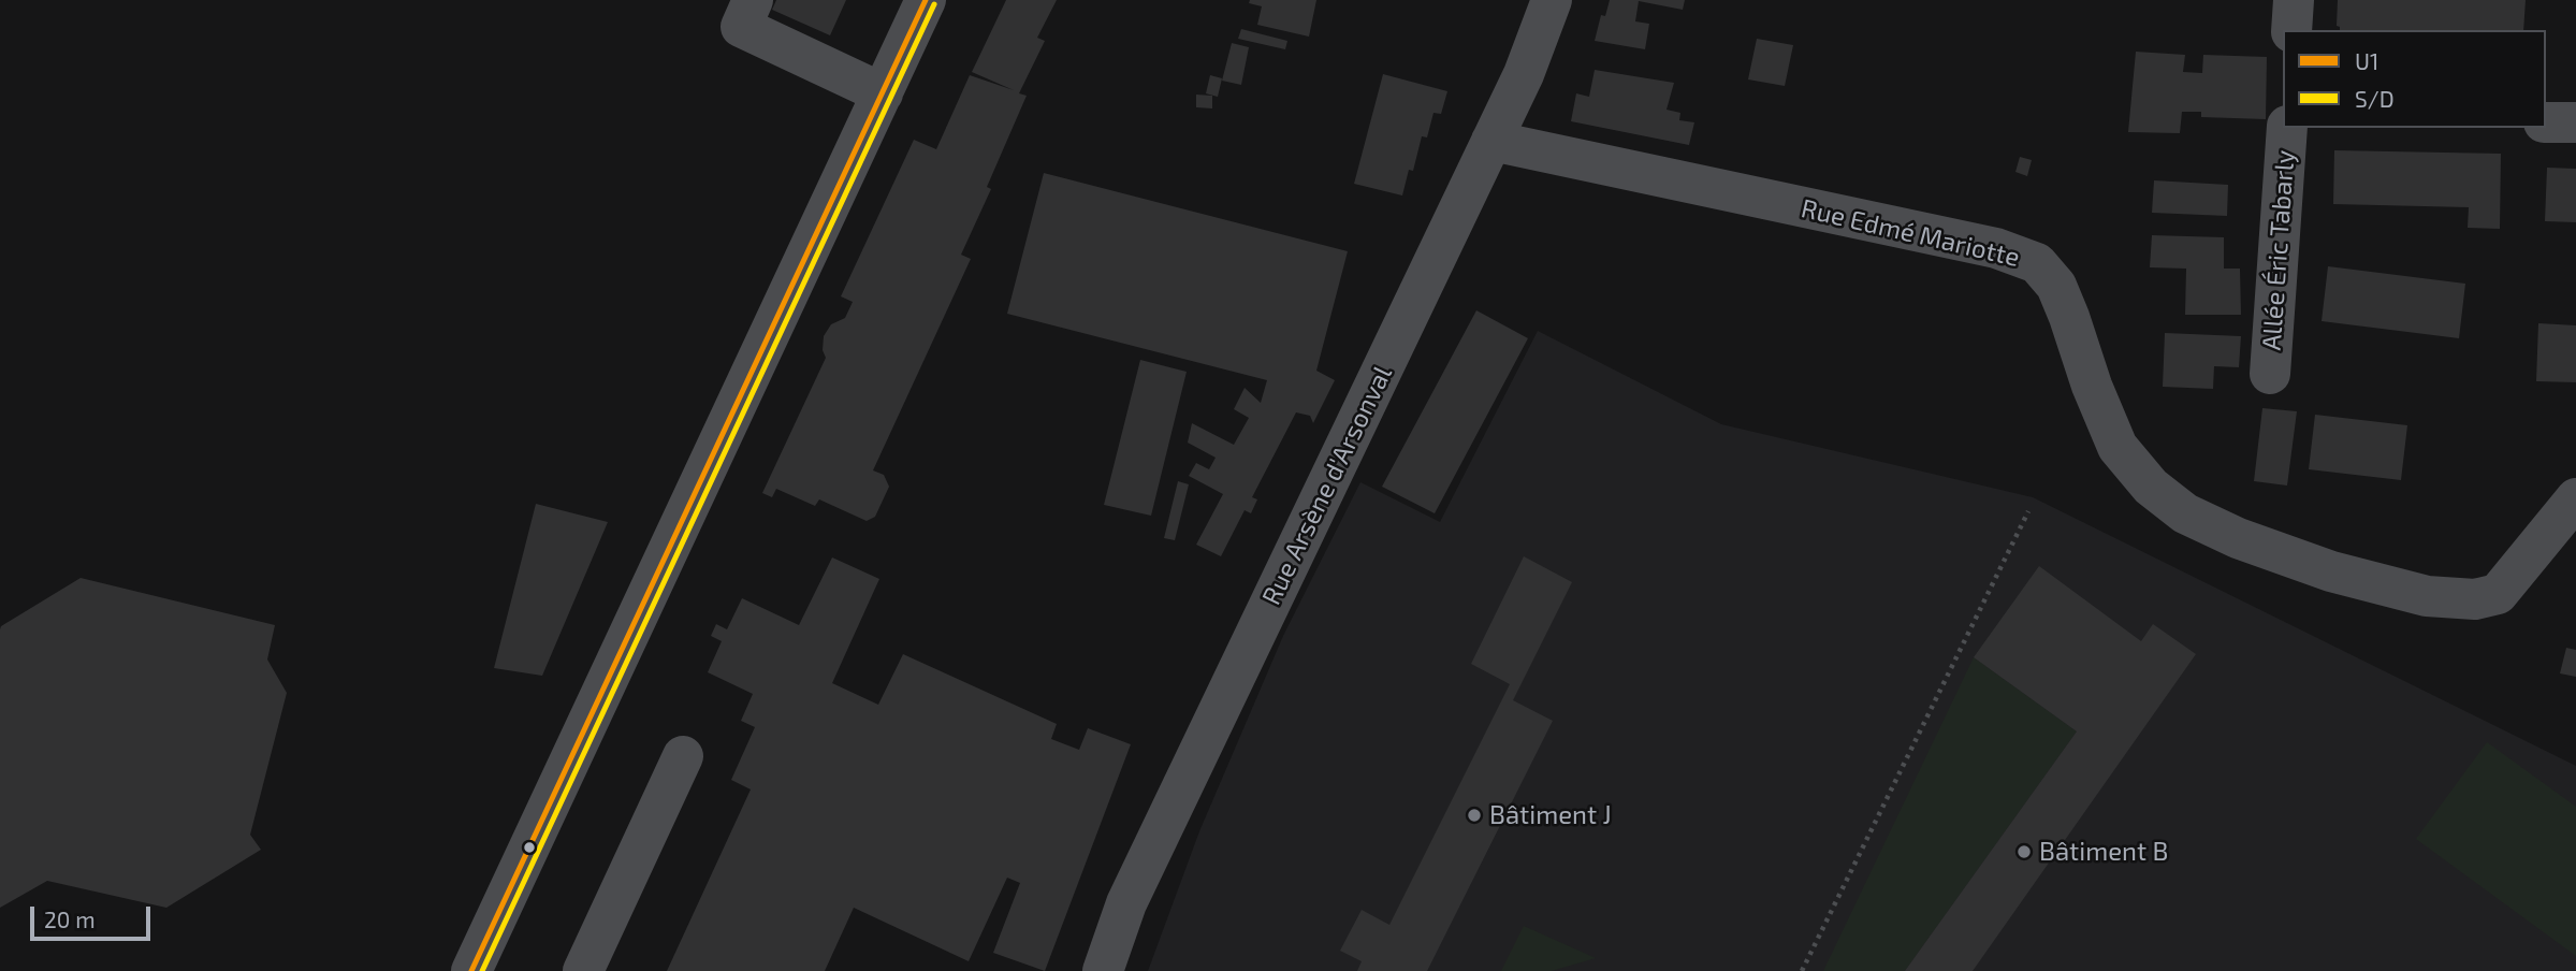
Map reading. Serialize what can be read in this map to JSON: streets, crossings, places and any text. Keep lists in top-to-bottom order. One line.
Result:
{"streets":{"street":["Rue Edmé Mariotte","Allée Éric Tabarly","Rue Arsène d'Arsonval"]},"crossings":[["Rue Edmé Mariotte","Rue Arsène d'Arsonval"]],"places":["Bâtiment J","Bâtiment B"],"lines":["transit line U1","transit line S/D"],"legend":["U1","S/D"],"scale_bar":"20 m"}
